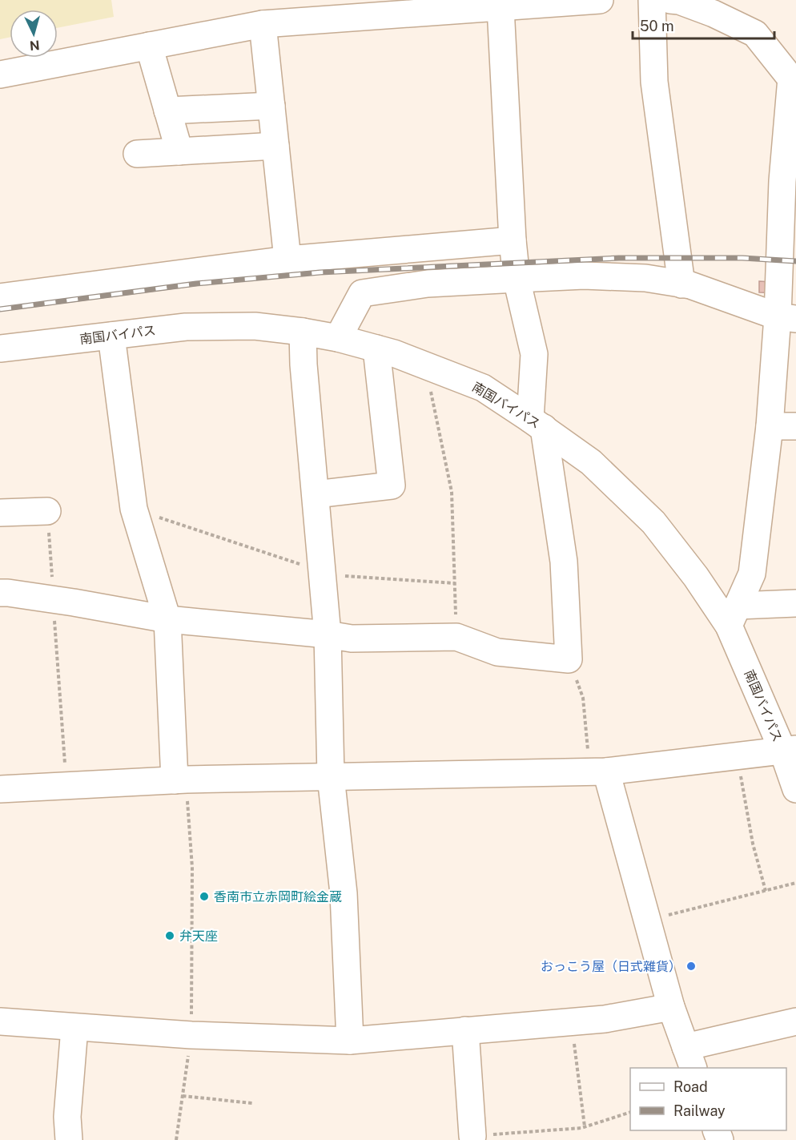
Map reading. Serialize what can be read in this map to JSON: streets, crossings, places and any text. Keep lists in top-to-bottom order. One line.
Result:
{"streets":{"main road":["南国バイパス"]},"places":["香南市立赤岡町絵金蔵","弁天座","おっこう屋（日式雜貨）"],"legend":["Road","Railway"],"scale_bar":"50 m","north":"bottom"}
